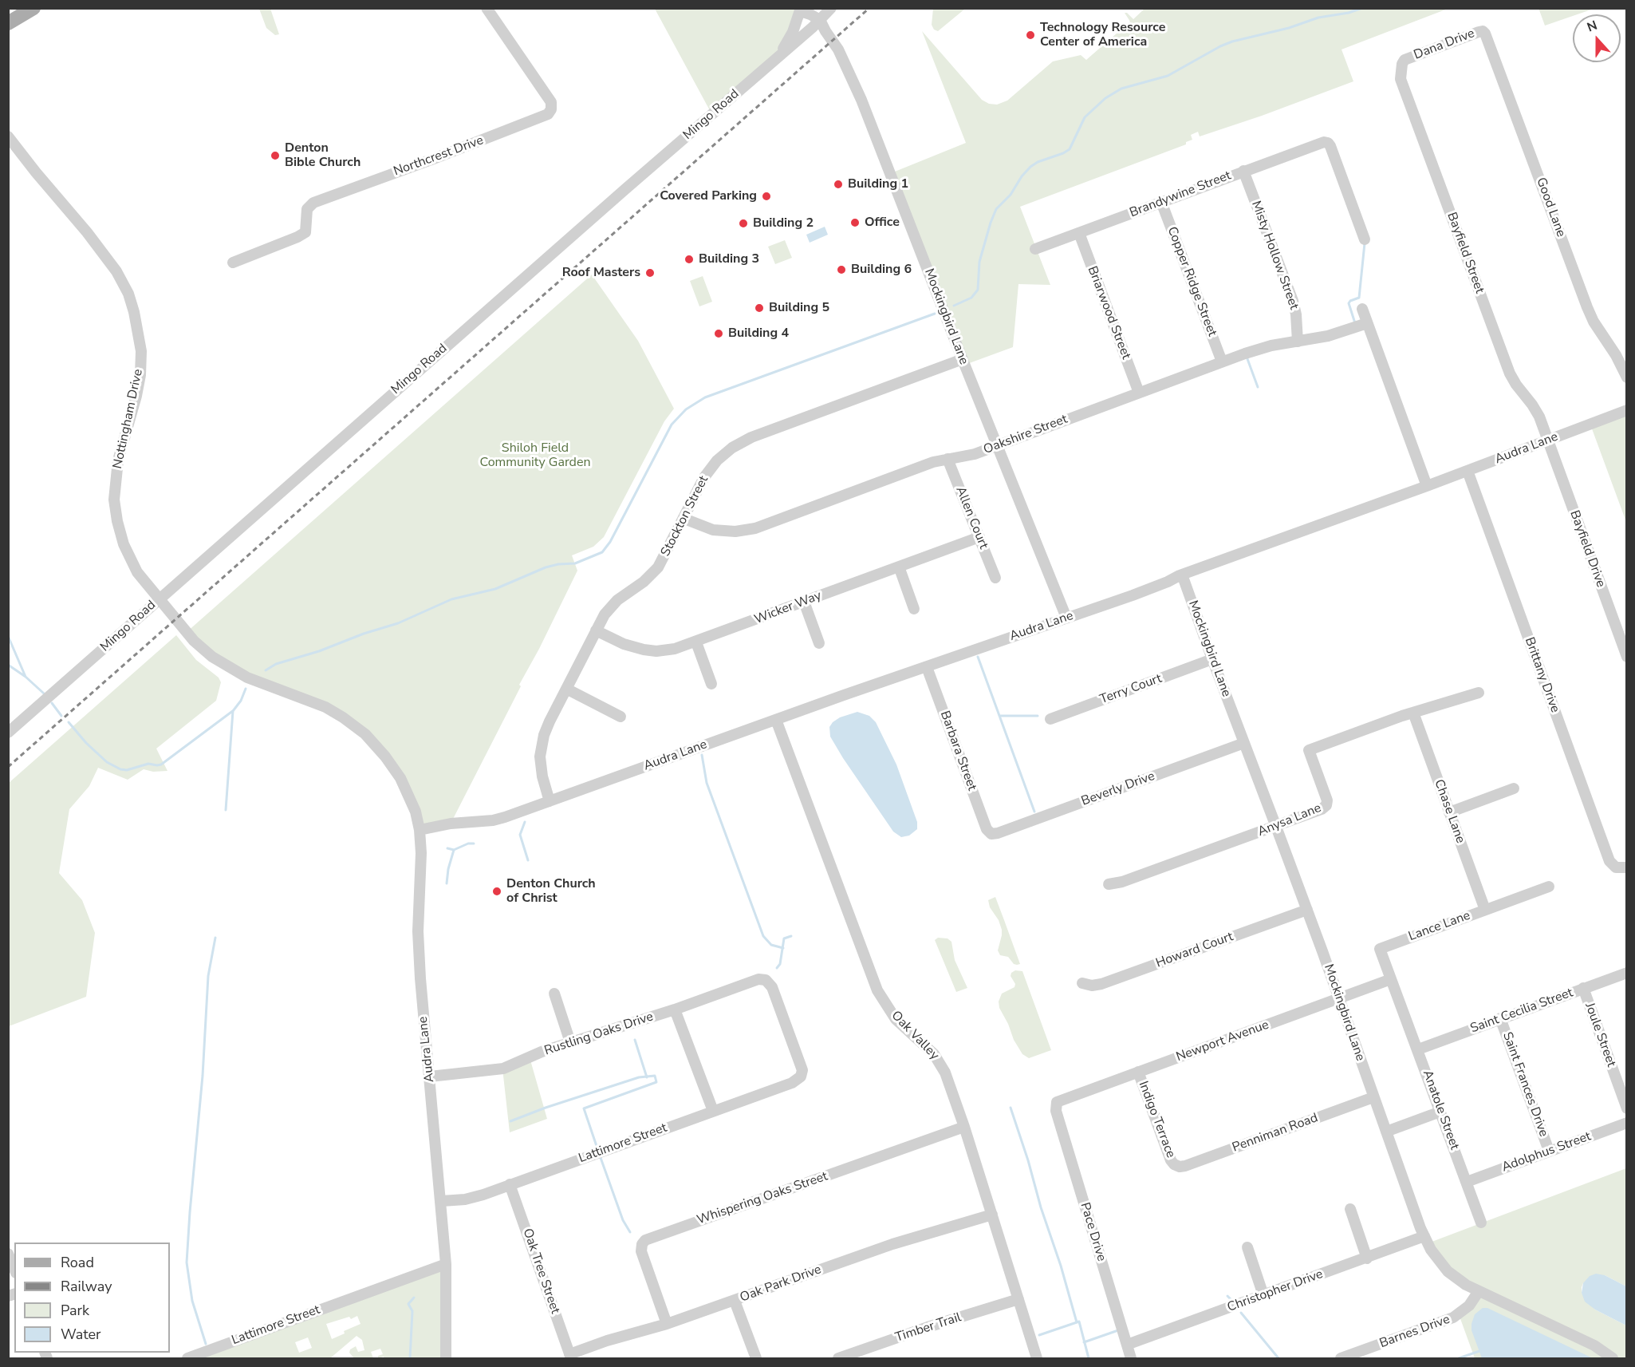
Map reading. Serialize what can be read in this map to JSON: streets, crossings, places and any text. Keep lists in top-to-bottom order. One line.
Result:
{"streets":{"street":["Dana Drive","Mingo Road","Northcrest Drive","Brandywine Street","Good Lane","Bayfield Street","Misty Hollow Street","Copper Ridge Street","Briarwood Street","Mockingbird Lane","Nottingham Drive","Oakshire Street","Audra Lane","Stockton Street","Allen Court","Bayfield Drive","Wicker Way","Brittany Drive","Terry Court","Barbara Street","Beverly Drive","Chase Lane","Anysa Lane","Lance Lane","Howard Court","Saint Cecilia Street","Rustling Oaks Drive","Joule Street","Oak Valley","Newport Avenue","Saint Frances Drive","Anatole Street","Indigo Terrace","Penniman Road","Lattimore Street","Adolphus Street","Whispering Oaks Street","Pace Drive","Oak Tree Street","Oak Park Drive","Christopher Drive","Timber Trail","Barnes Drive"]},"crossings":[["Dana Drive","Good Lane"],["Dana Drive","Bayfield Street"],["Mingo Road","Mockingbird Lane"],["Mingo Road","Nottingham Drive"],["Brandywine Street","Misty Hollow Street"],["Brandywine Street","Copper Ridge Street"],["Brandywine Street","Briarwood Street"],["Bayfield Street","Audra Lane"],["Bayfield Street","Bayfield Drive"],["Misty Hollow Street","Oakshire Street"],["Copper Ridge Street","Oakshire Street"],["Briarwood Street","Oakshire Street"],["Mockingbird Lane","Oakshire Street"],["Mockingbird Lane","Audra Lane"],["Mockingbird Lane","Stockton Street"],["Mockingbird Lane","Terry Court"],["Mockingbird Lane","Beverly Drive"],["Mockingbird Lane","Anysa Lane"],["Mockingbird Lane","Howard Court"],["Mockingbird Lane","Newport Avenue"],["Mockingbird Lane","Penniman Road"],["Mockingbird Lane","Christopher Drive"],["Mockingbird Lane","Barnes Drive"],["Nottingham Drive","Audra Lane"],["Oakshire Street","Stockton Street"],["Oakshire Street","Allen Court"],["Audra Lane","Stockton Street"],["Audra Lane","Bayfield Drive"],["Audra Lane","Brittany Drive"],["Audra Lane","Barbara Street"],["Audra Lane","Rustling Oaks Drive"],["Audra Lane","Oak Valley"],["Audra Lane","Lattimore Street"],["Stockton Street","Wicker Way"],["Allen Court","Wicker Way"],["Barbara Street","Beverly Drive"],["Chase Lane","Anysa Lane"],["Chase Lane","Lance Lane"],["Lance Lane","Newport Avenue"],["Lance Lane","Anatole Street"],["Saint Cecilia Street","Joule Street"],["Saint Cecilia Street","Saint Frances Drive"],["Saint Cecilia Street","Anatole Street"],["Rustling Oaks Drive","Lattimore Street"],["Oak Valley","Whispering Oaks Street"],["Oak Valley","Oak Park Drive"],["Oak Valley","Timber Trail"],["Newport Avenue","Indigo Terrace"],["Newport Avenue","Pace Drive"],["Saint Frances Drive","Adolphus Street"],["Anatole Street","Adolphus Street"],["Indigo Terrace","Penniman Road"],["Lattimore Street","Oak Tree Street"],["Whispering Oaks Street","Oak Park Drive"],["Pace Drive","Christopher Drive"],["Oak Tree Street","Oak Park Drive"]],"parks":["Shiloh Field Community Garden"],"places":["Technology Resource Center of America","Denton Bible Church","Building 1","Covered Parking","Office","Building 2","Building 3","Building 6","Roof Masters","Building 5","Building 4","Denton Church of Christ"],"legend":["Road","Railway","Park","Water"],"north":"top"}
